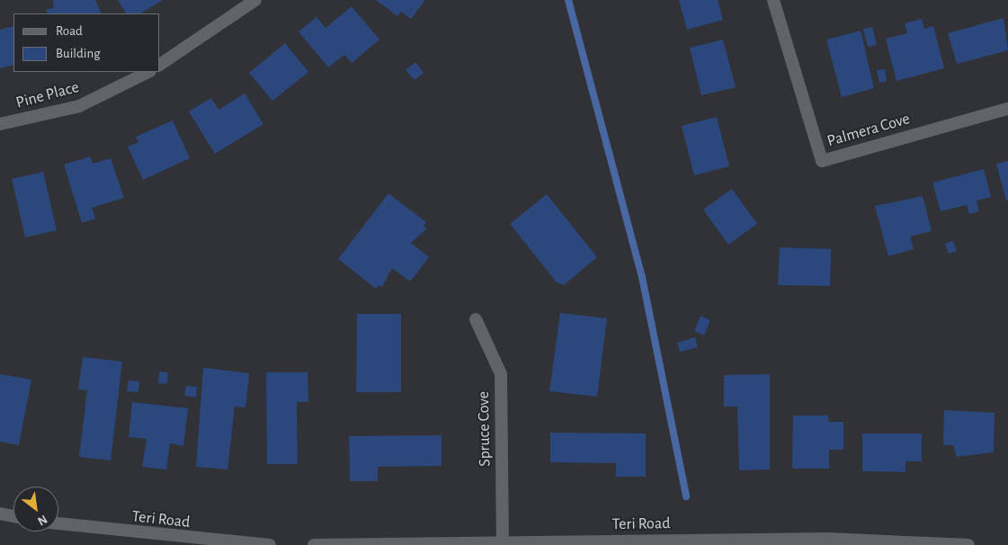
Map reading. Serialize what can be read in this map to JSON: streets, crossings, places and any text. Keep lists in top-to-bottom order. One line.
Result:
{"streets":{"street":["Pine Place","Palmera Cove","Spruce Cove","Teri Road"]},"crossings":[["Spruce Cove","Teri Road"]],"legend":["Road","Building"],"north":"bottom right"}
